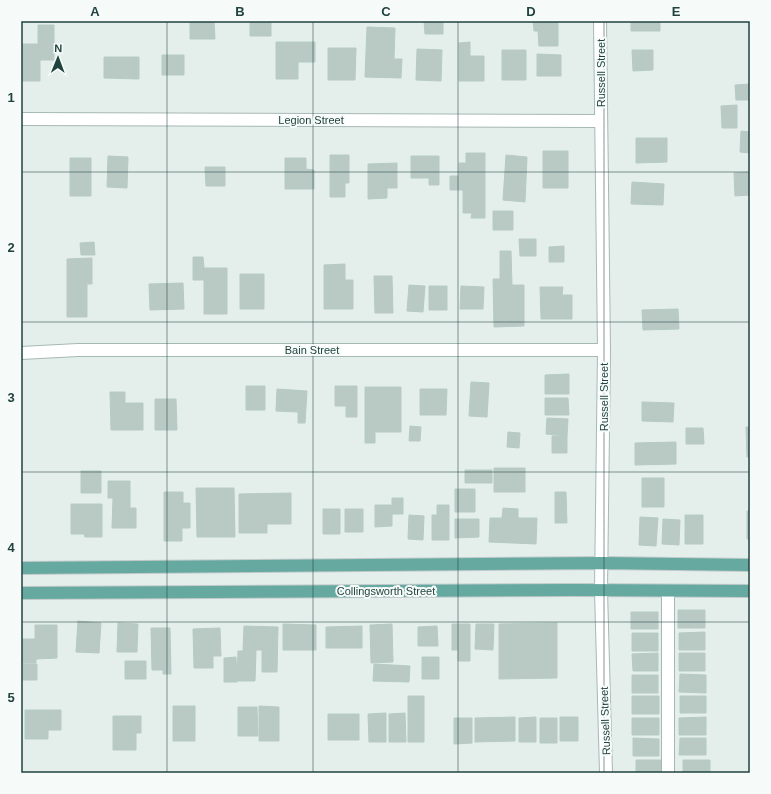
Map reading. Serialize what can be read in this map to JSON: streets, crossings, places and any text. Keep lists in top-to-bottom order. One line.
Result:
{"streets":{"main road":["Collingsworth Street"],"street":["Russell Street","Legion Street","Bain Street"]},"crossings":[["Russell Street","Legion Street"],["Russell Street","Bain Street"],["Russell Street","Collingsworth Street"]],"north":"top","grid":{"columns":["A","B","C","D","E"],"rows":["1","2","3","4","5"]}}
